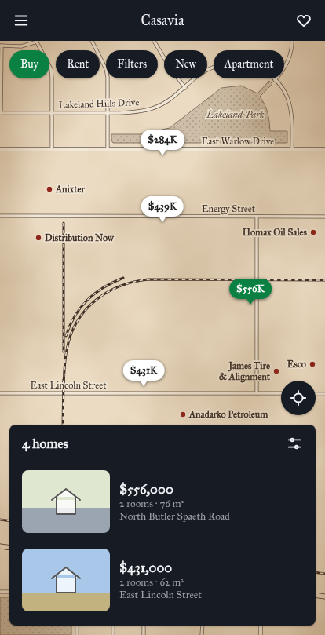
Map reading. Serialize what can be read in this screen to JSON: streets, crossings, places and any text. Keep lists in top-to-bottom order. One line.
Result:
{"streets":{"street":["Lakeland Hills Drive","East Warlow Drive","Energy Street","East Lincoln Street"]},"crossings":[["Lakeland Hills Drive","East Warlow Drive"]],"parks":["Lakeland Park"],"places":["Anixter","Homax Oil Sales","Distribution Now","Esco","James Tire & Alignment","Anadarko Petroleum"],"page":{"header":"Casavia","chip":["Buy","Rent","Filters","New","Apartment"],"price":["$284K","$439K","$556K","$431K"],"heading":"4 homes","list":[{"name":"$556,000","note":"2 rooms · 76 m² · North Butler Spaeth Road"},{"name":"$431,000","note":"2 rooms · 62 m² · East Lincoln Street"}]}}
